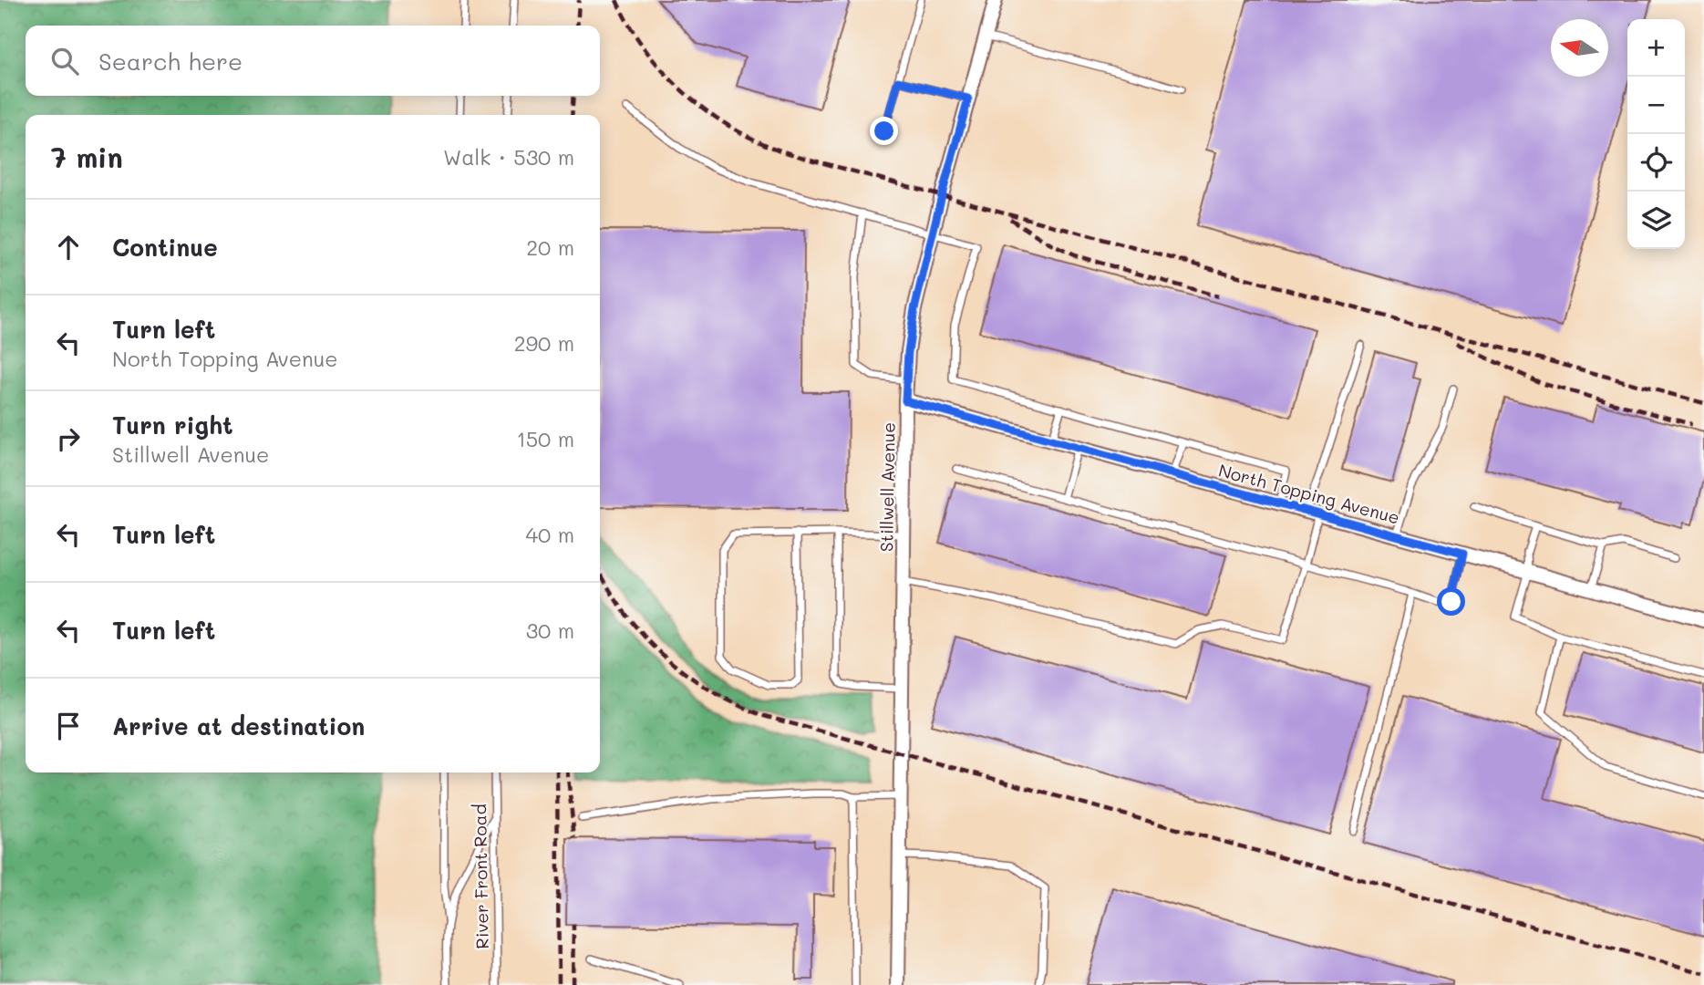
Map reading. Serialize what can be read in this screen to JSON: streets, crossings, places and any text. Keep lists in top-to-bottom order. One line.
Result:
{"streets":{"street":["Stillwell Avenue","North Topping Avenue"],"lane":["River Front Road"]},"crossings":[["Stillwell Avenue","North Topping Avenue"]],"north":"left","page":{"map_buttons":["+","−"],"search":"Search here","heading":["7 min","Walk · 530 m"],"list":[["Continue","20 m"],["Turn left","North Topping Avenue","290 m"],["Turn right","Stillwell Avenue","150 m"],["Turn left","40 m"],["Turn left","30 m"],"Arrive at destination"]}}
